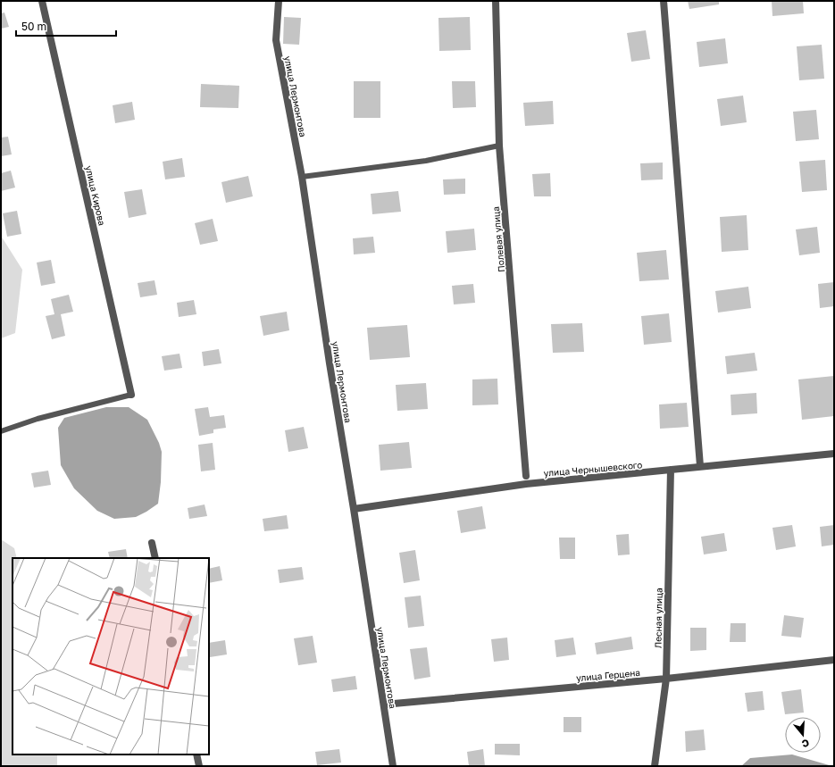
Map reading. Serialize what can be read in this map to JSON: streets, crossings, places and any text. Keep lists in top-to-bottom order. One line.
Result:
{"streets":{"street":["улица Лермонтова","улица Кирова","Полевая улица","улица Чернышевского","Лесная улица","улица Герцена"]},"crossings":[["улица Лермонтова","улица Чернышевского"],["улица Лермонтова","улица Герцена"],["Полевая улица","улица Чернышевского"],["улица Чернышевского","Лесная улица"],["Лесная улица","улица Герцена"]],"scale_bar":"50 m","north":"bottom"}
